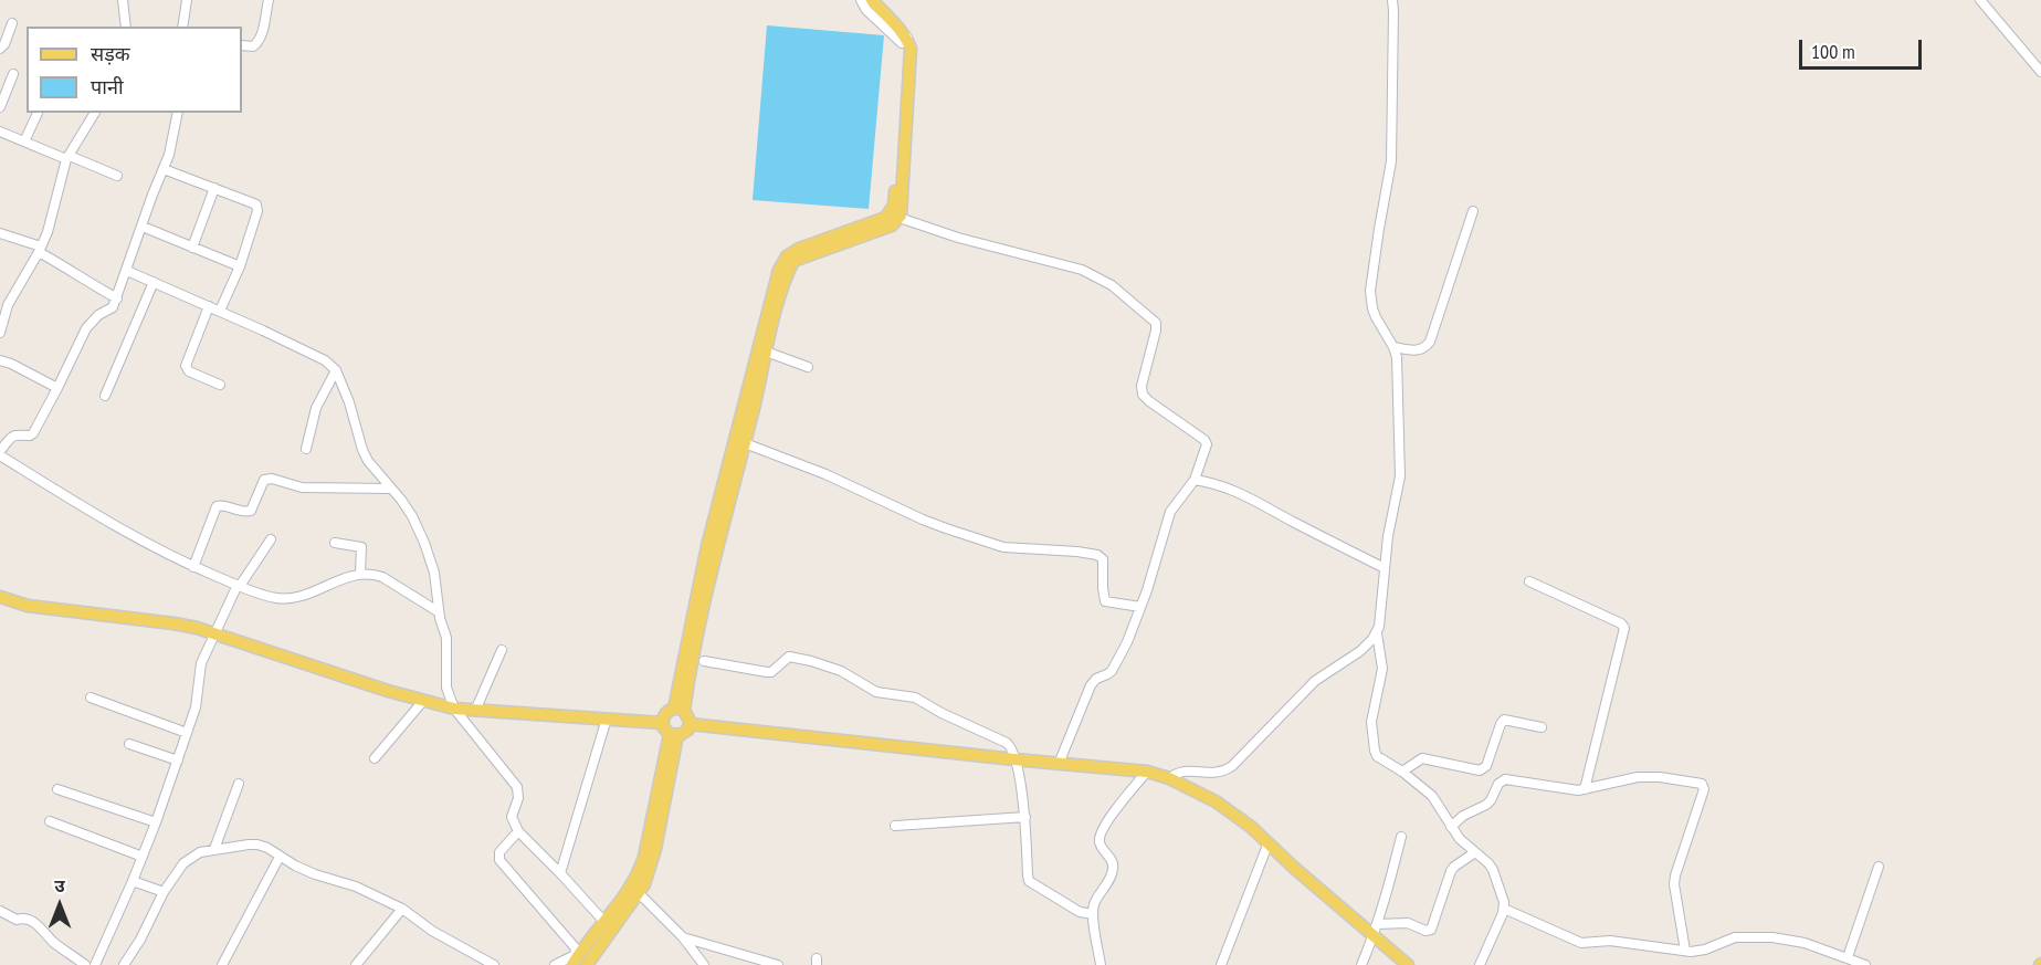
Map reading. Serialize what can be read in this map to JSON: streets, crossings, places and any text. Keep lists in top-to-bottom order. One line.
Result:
{"legend":["सड़क","पानी"],"scale_bar":"100 m","north":"top"}
